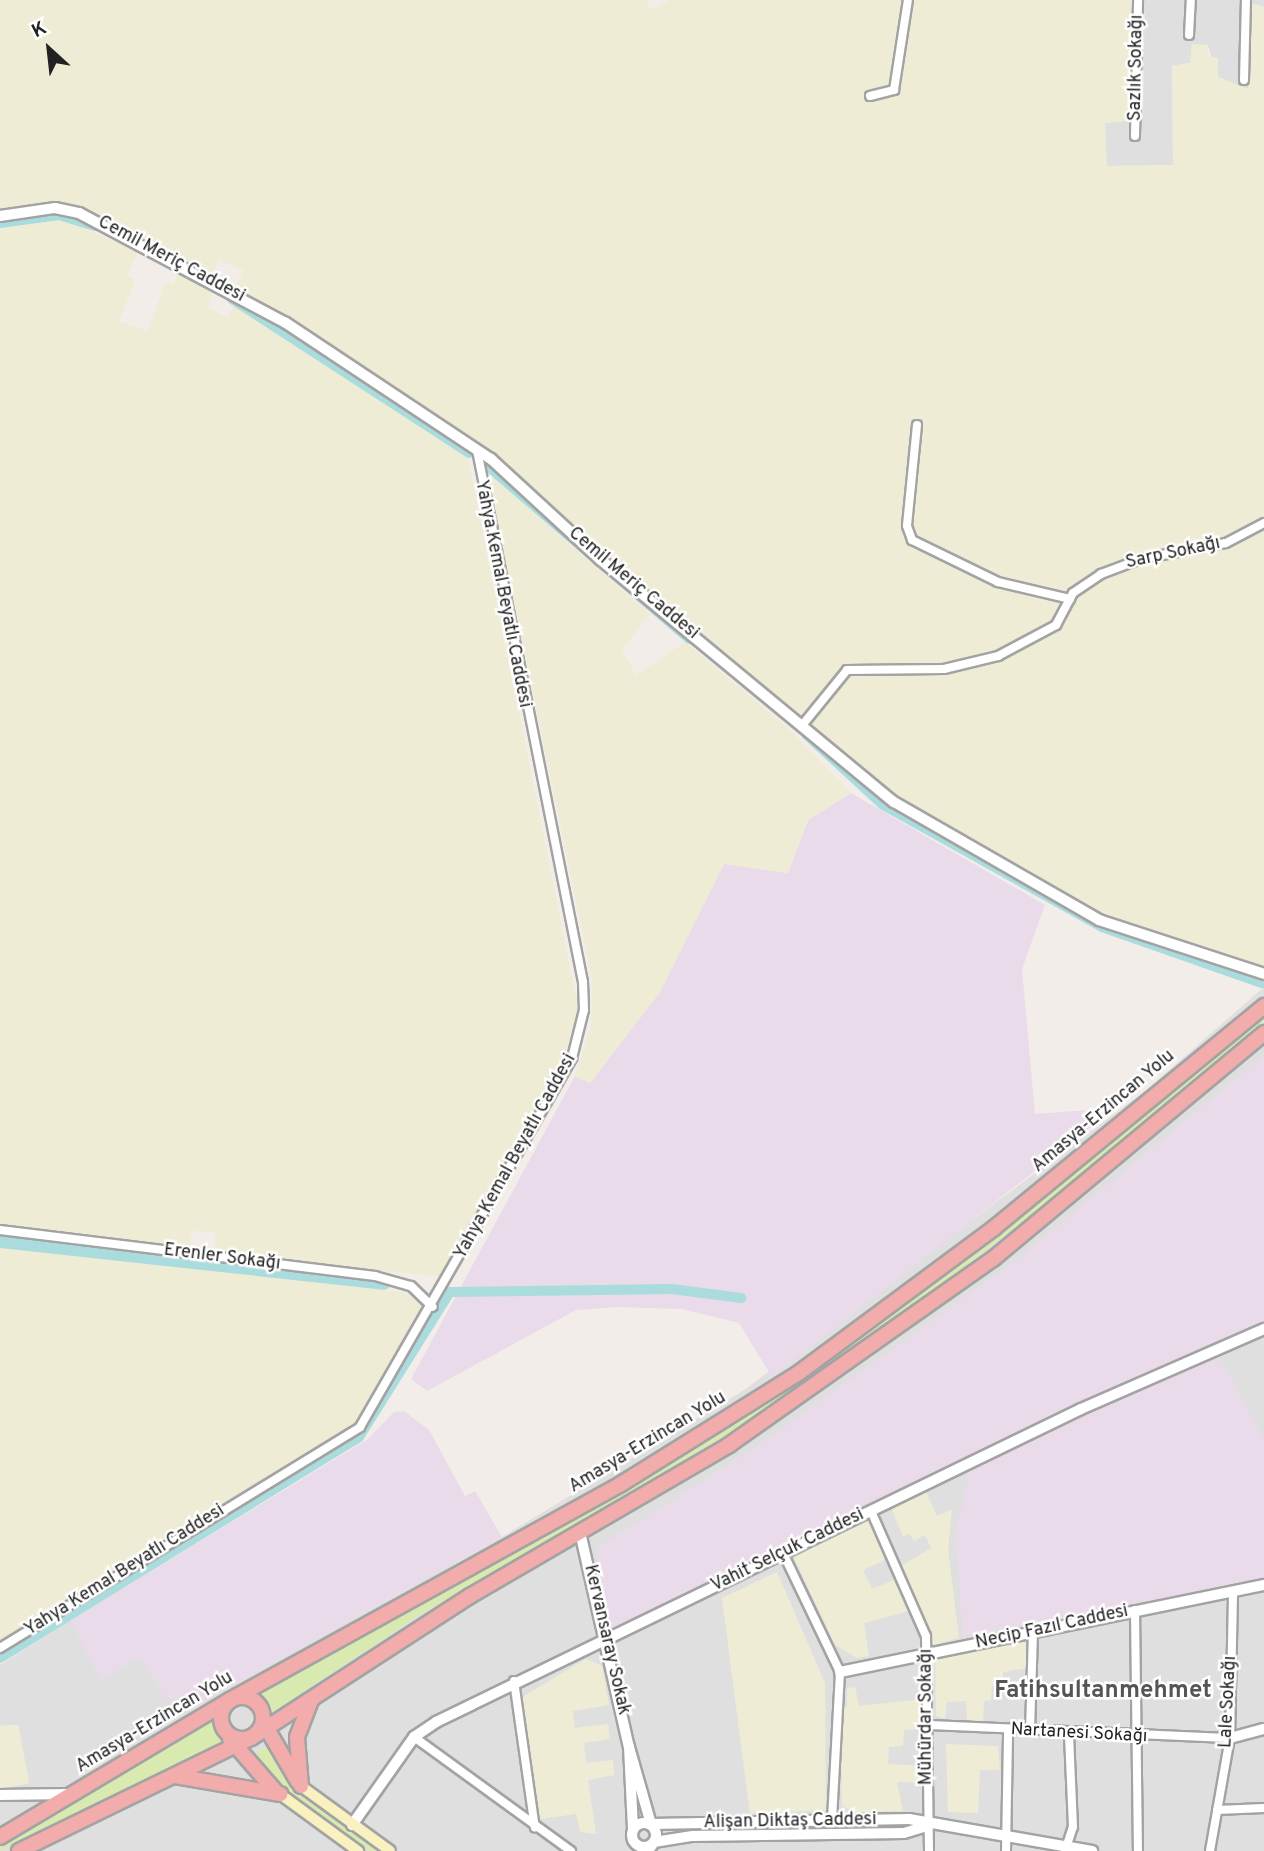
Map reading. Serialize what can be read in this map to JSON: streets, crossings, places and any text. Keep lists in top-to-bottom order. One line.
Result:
{"streets":{"highway":["Amasya-Erzincan Yolu"],"street":["Sazlık Sokağı","Cemil Meriç Caddesi","Sarp Sokağı","Yahya Kemal Beyatlı Caddesi","Erenler Sokağı","Vahit Selçuk Caddesi","Necip Fazıl Caddesi","Kervansaray Sokak","Lale Sokağı","Mühürdar Sokağı","Nartanesi Sokağı","Alişan Diktaş Caddesi"]},"crossings":[["Cemil Meriç Caddesi","Sarp Sokağı"],["Cemil Meriç Caddesi","Yahya Kemal Beyatlı Caddesi"],["Yahya Kemal Beyatlı Caddesi","Erenler Sokağı"],["Vahit Selçuk Caddesi","Kervansaray Sokak"],["Vahit Selçuk Caddesi","Mühürdar Sokağı"],["Necip Fazıl Caddesi","Lale Sokağı"],["Necip Fazıl Caddesi","Mühürdar Sokağı"],["Kervansaray Sokak","Alişan Diktaş Caddesi"],["Lale Sokağı","Nartanesi Sokağı"],["Mühürdar Sokağı","Nartanesi Sokağı"],["Mühürdar Sokağı","Alişan Diktaş Caddesi"]],"districts":["Fatihsultanmehmet"],"north":"top left"}
